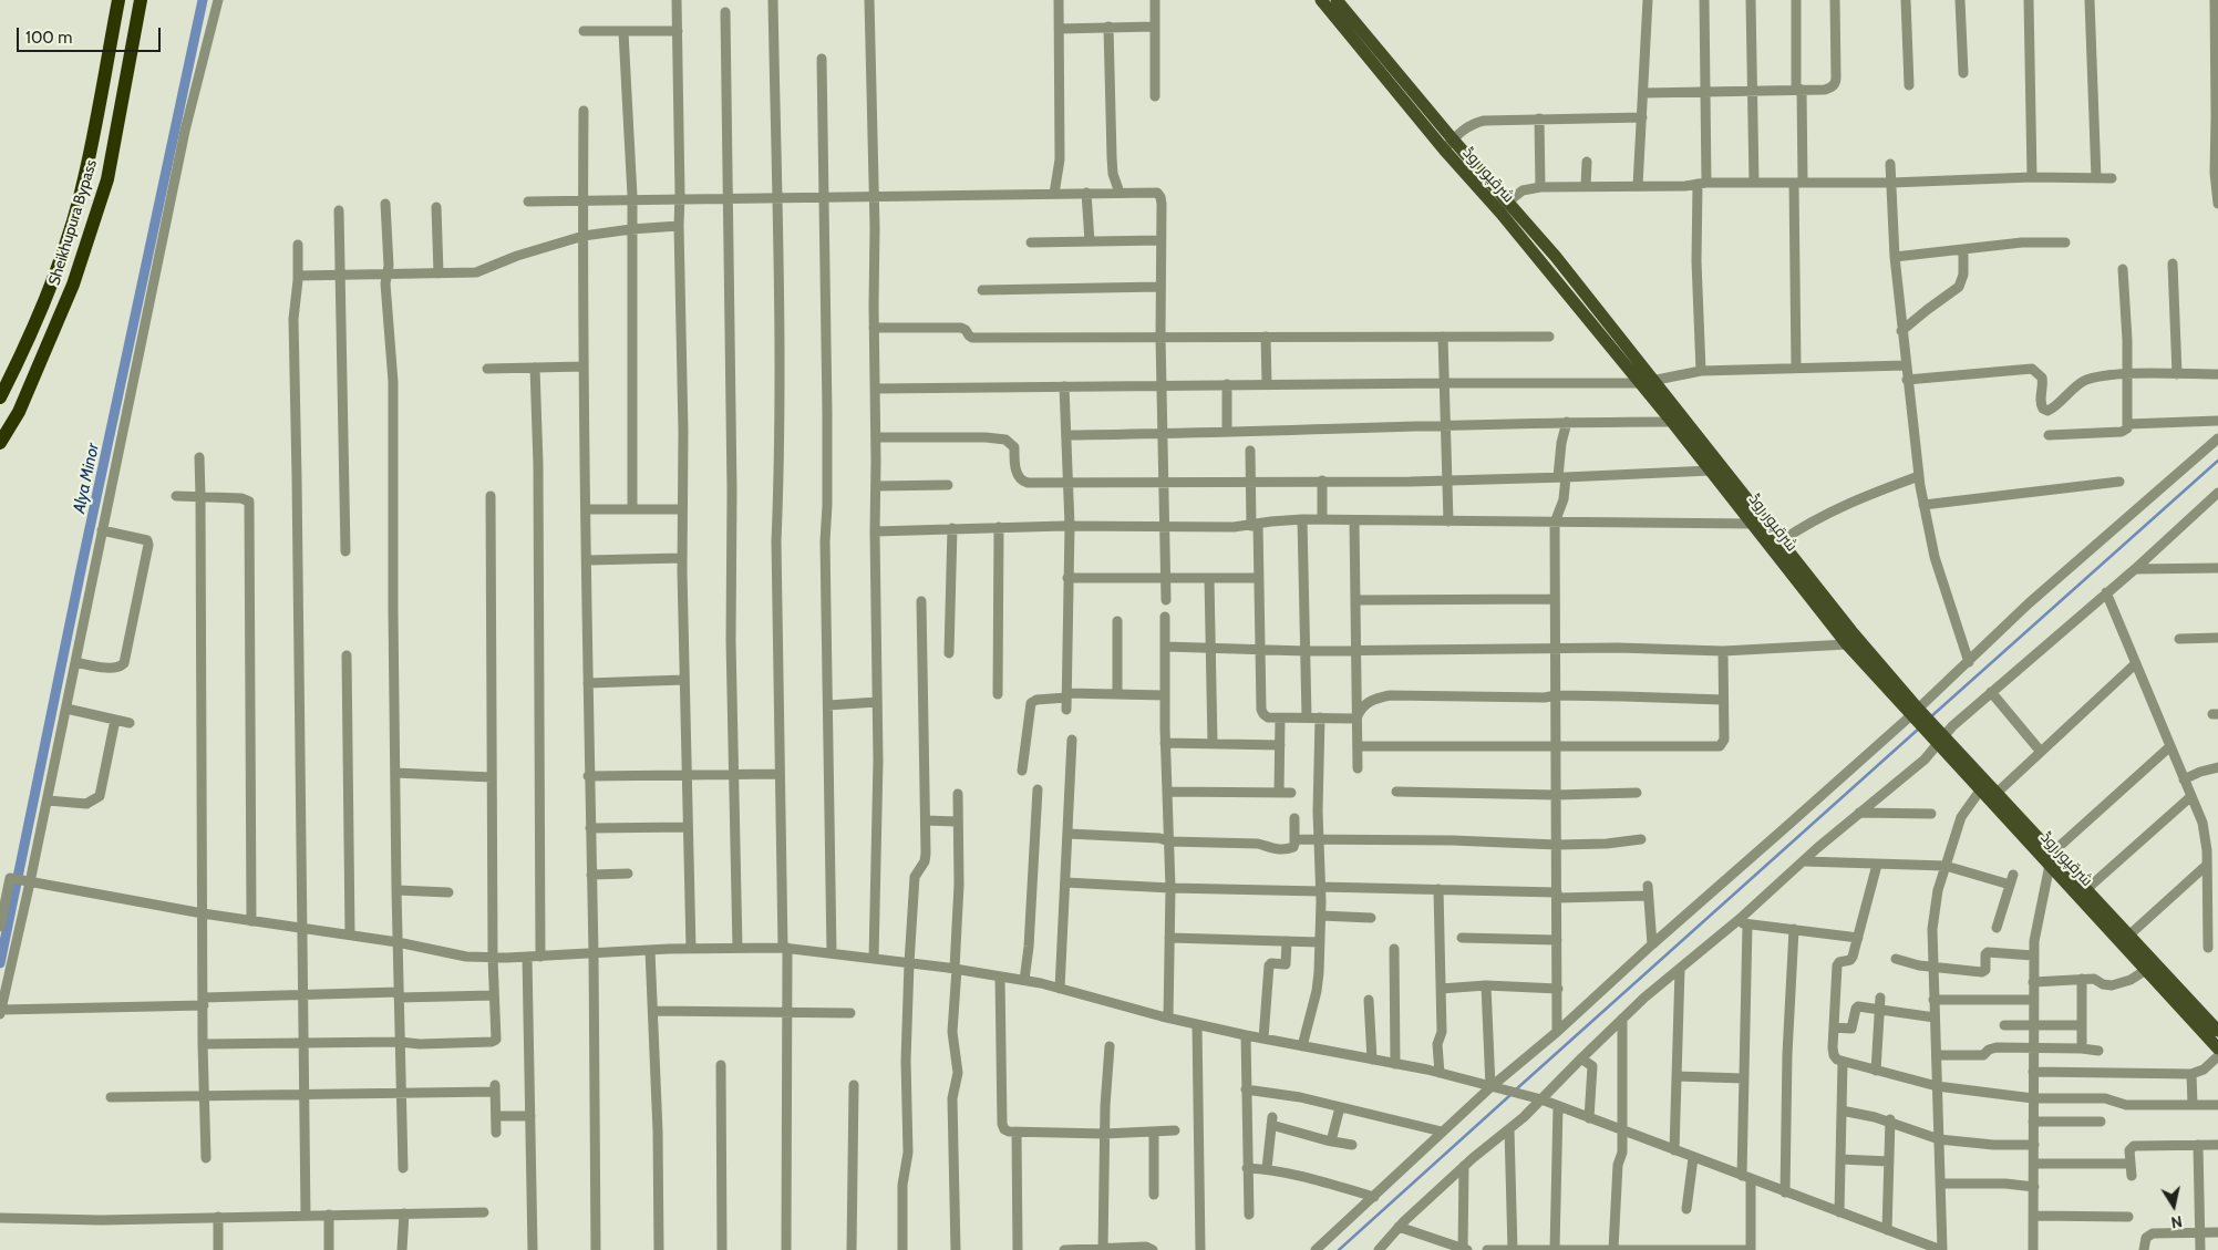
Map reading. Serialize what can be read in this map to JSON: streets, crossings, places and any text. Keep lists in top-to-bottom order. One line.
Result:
{"streets":{"highway":["Sheikhupura Bypass"],"main road":["شرقپور روڈ"]},"water":["Alya Minor"],"scale_bar":"100 m","north":"bottom"}
